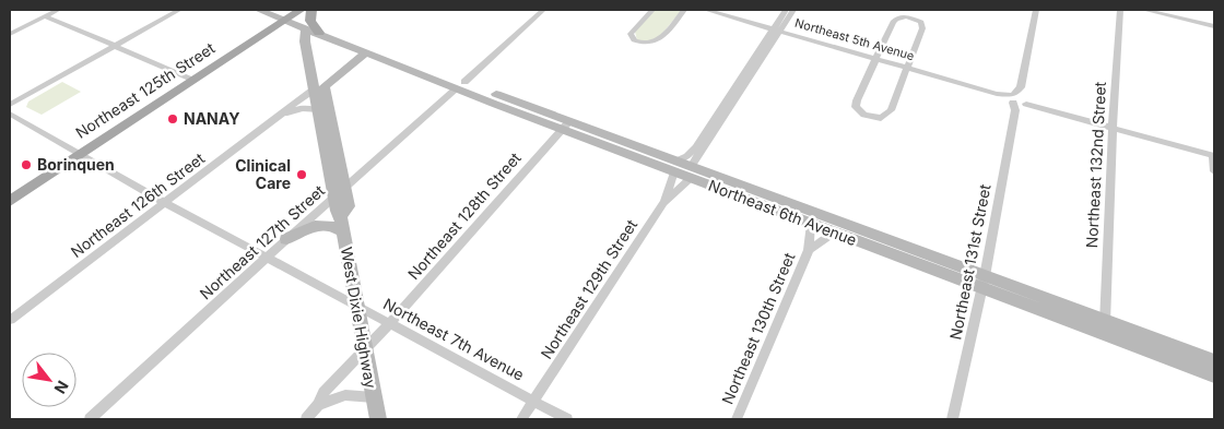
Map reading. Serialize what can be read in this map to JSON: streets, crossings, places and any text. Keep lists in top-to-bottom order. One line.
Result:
{"streets":{"main road":["Northeast 125th Street","Northeast 126th Street","Northeast 6th Avenue","West Dixie Highway"],"street":["Northeast 5th Avenue","Northeast 132nd Street","Northeast 128th Street","Northeast 127th Street","Northeast 131st Street","Northeast 129th Street","Northeast 130th Street","Northeast 7th Avenue"]},"crossings":[["Northeast 5th Avenue","Northeast 132nd Street"],["Northeast 5th Avenue","Northeast 131st Street"],["Northeast 5th Avenue","Northeast 129th Street"],["Northeast 125th Street","Northeast 6th Avenue"],["Northeast 125th Street","Northeast 7th Avenue"],["Northeast 132nd Street","Northeast 6th Avenue"],["Northeast 126th Street","Northeast 6th Avenue"],["Northeast 126th Street","West Dixie Highway"],["Northeast 126th Street","Northeast 7th Avenue"],["Northeast 6th Avenue","Northeast 128th Street"],["Northeast 6th Avenue","Northeast 127th Street"],["Northeast 6th Avenue","Northeast 131st Street"],["Northeast 6th Avenue","Northeast 129th Street"],["Northeast 6th Avenue","West Dixie Highway"],["Northeast 6th Avenue","Northeast 130th Street"],["Northeast 128th Street","West Dixie Highway"],["Northeast 128th Street","Northeast 7th Avenue"],["Northeast 127th Street","West Dixie Highway"],["Northeast 127th Street","Northeast 7th Avenue"],["Northeast 129th Street","Northeast 7th Avenue"],["West Dixie Highway","Northeast 7th Avenue"]],"places":["NANAY","Borinquen","Clinical Care"],"north":"bottom right"}
